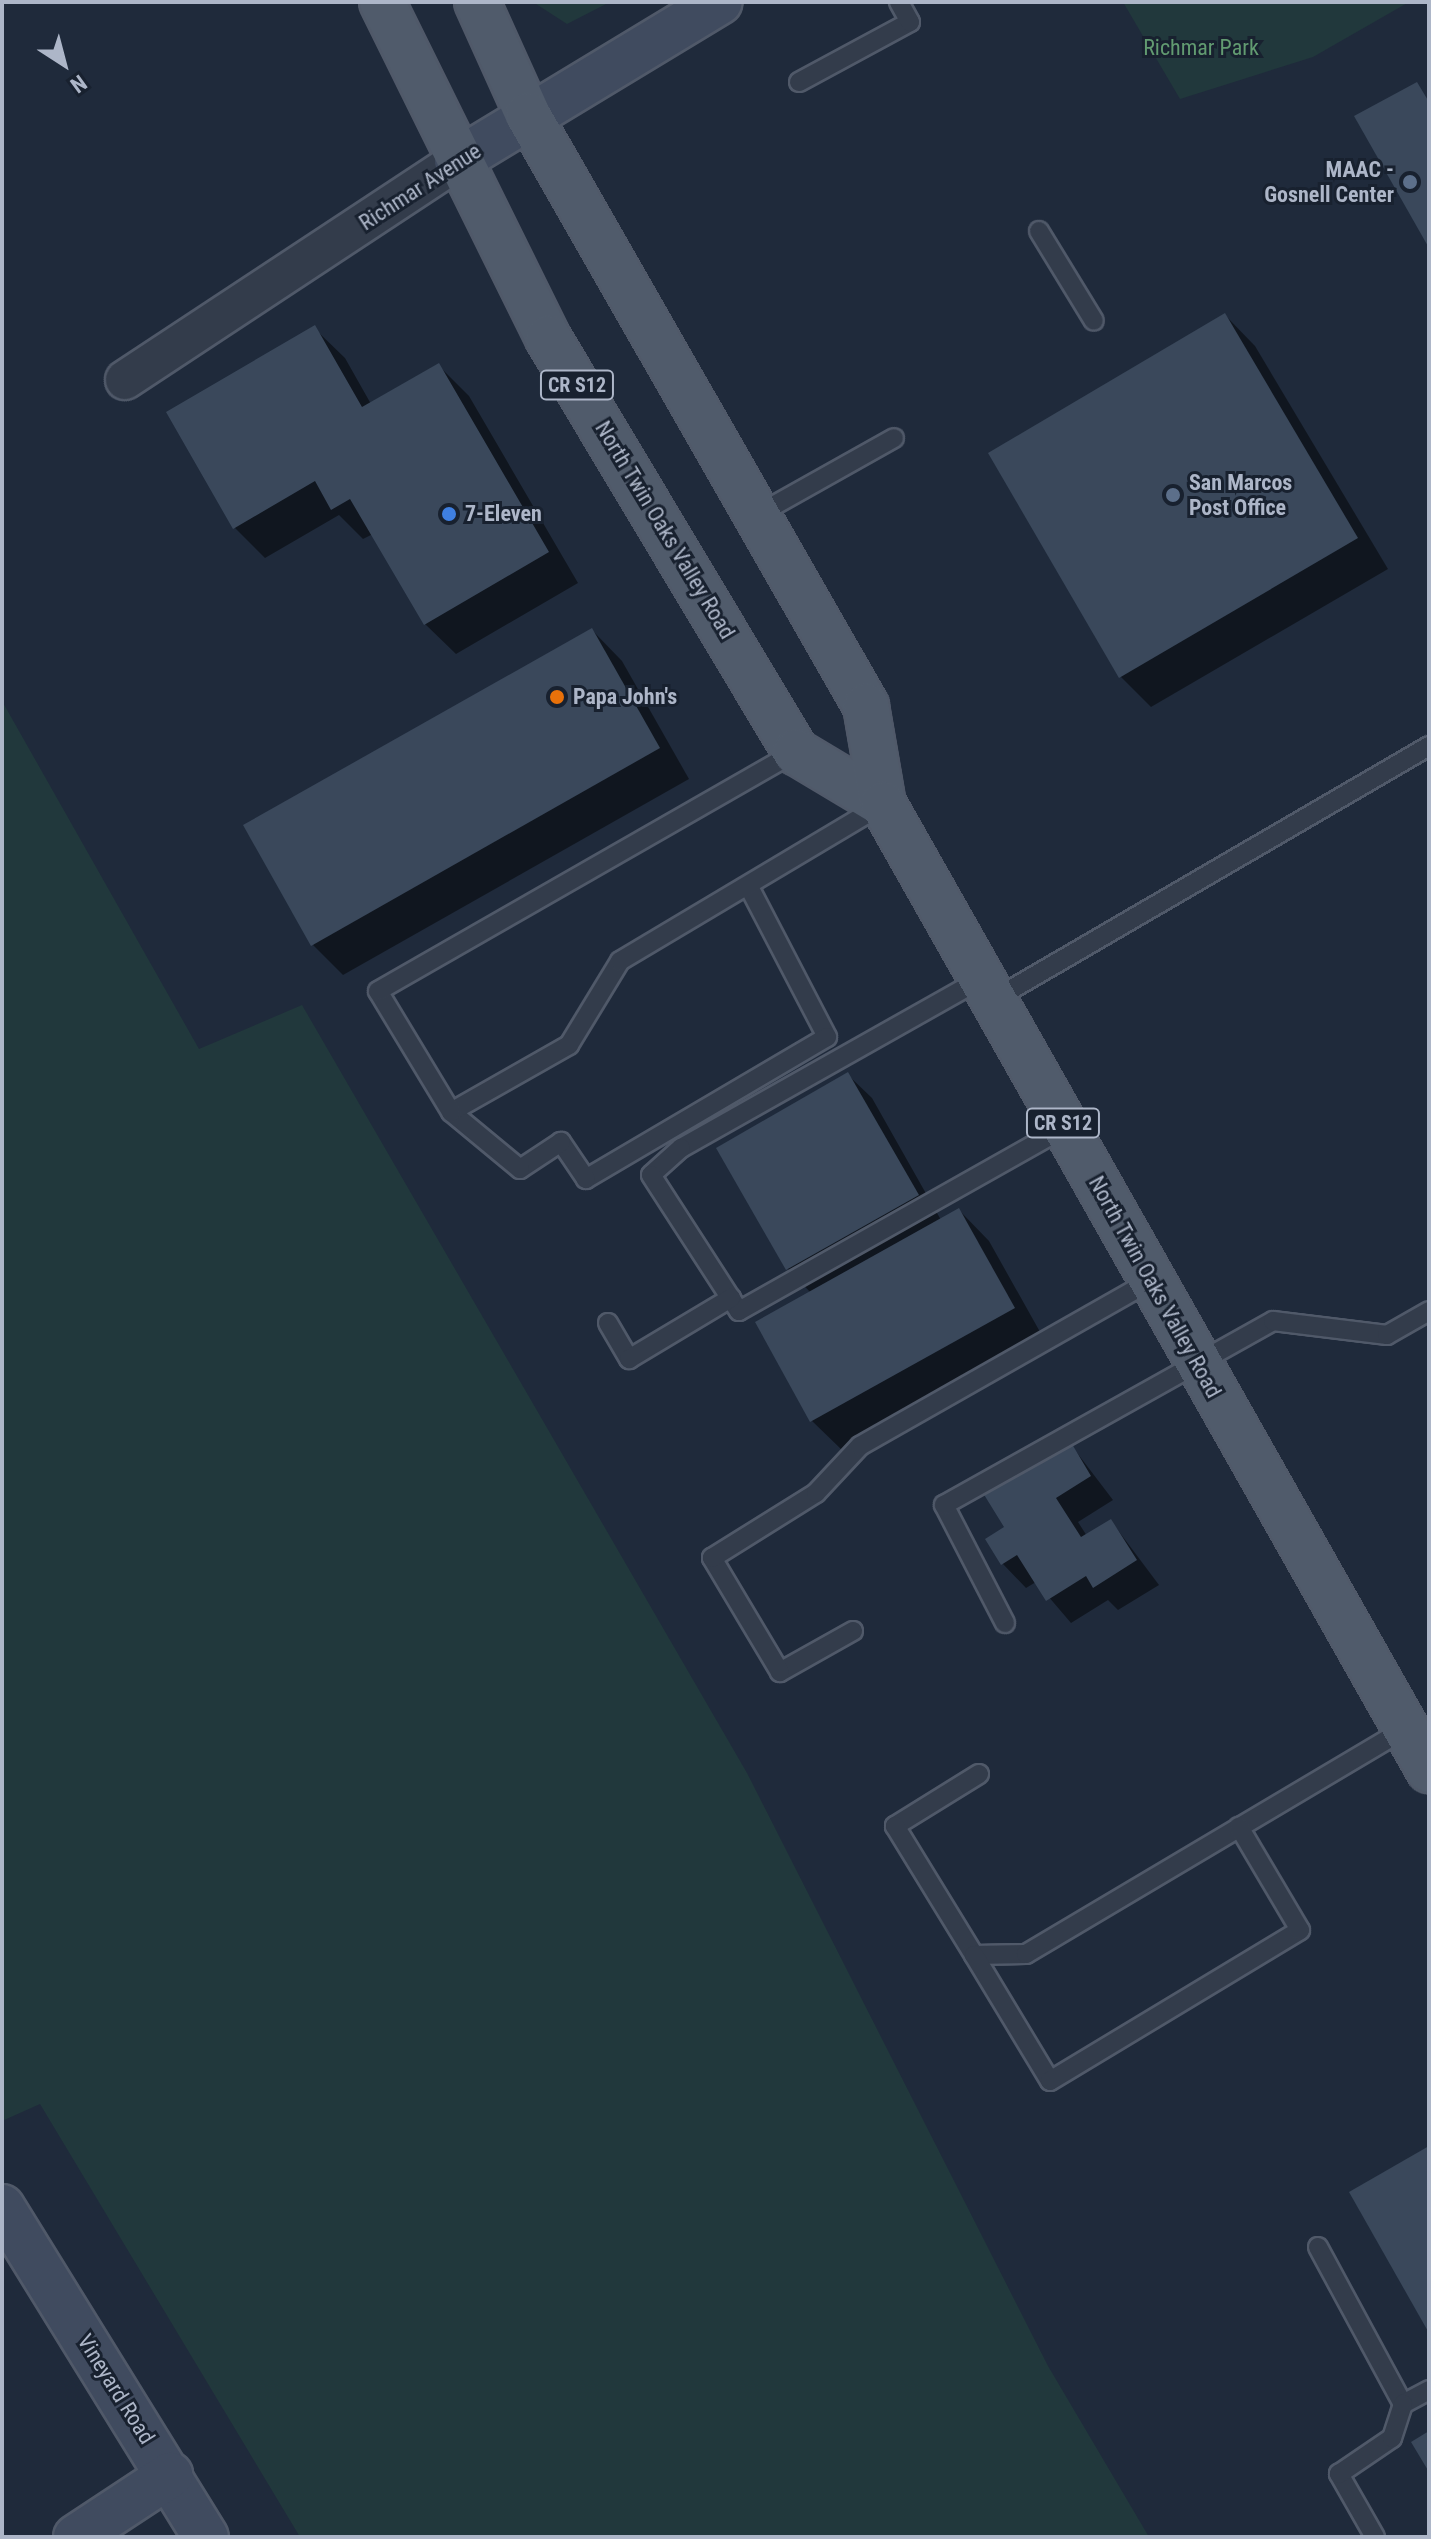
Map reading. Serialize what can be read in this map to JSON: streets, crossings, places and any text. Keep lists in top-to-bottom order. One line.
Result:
{"streets":{"main road":["Richmar Avenue","CR S12","North Twin Oaks Valley Road","Vineyard Road"]},"crossings":[["Richmar Avenue","North Twin Oaks Valley Road"]],"parks":["Richmar Park"],"places":["MAAC - Gosnell Center","San Marcos Post Office","7-Eleven","Papa John's"],"north":"bottom right"}
